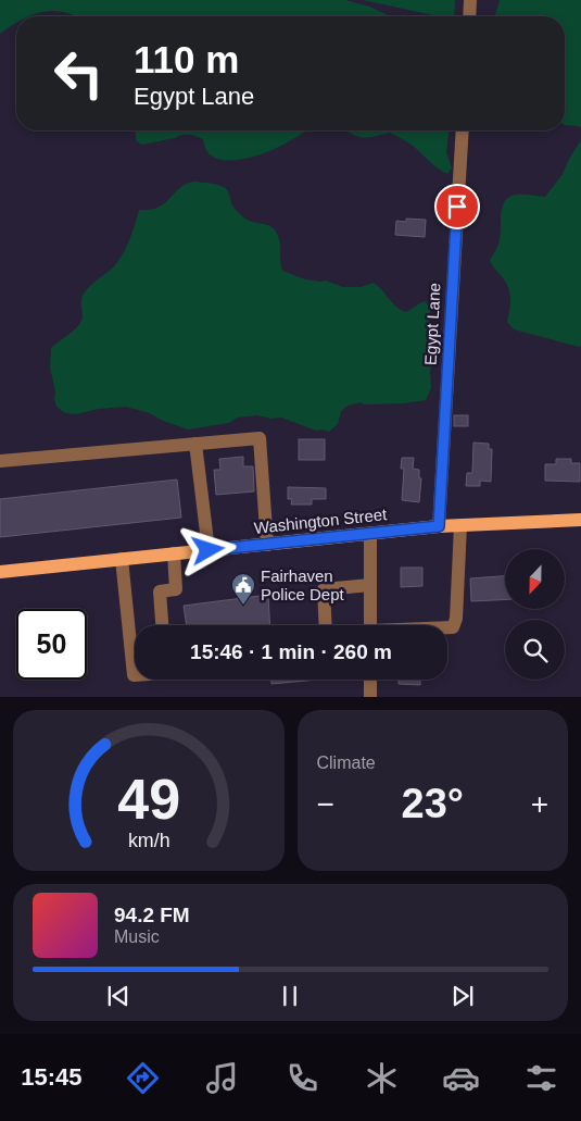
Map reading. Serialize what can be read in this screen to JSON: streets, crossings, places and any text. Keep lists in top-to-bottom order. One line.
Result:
{"streets":{"main road":["Washington Street"],"street":["Egypt Lane"]},"crossings":[["Egypt Lane","Washington Street"]],"places":{"public building":["Fairhaven Police Dept"]},"north":"bottom","page":{"turn":["110 m","Egypt Lane"],"limit":"50","trip":"15:46 · 1 min · 260 m","tile":"Climate","heat":["−","23°","+"],"song":["94.2 FM","Music"],"tabs":"15:45","gauge":["49","km/h"]}}
